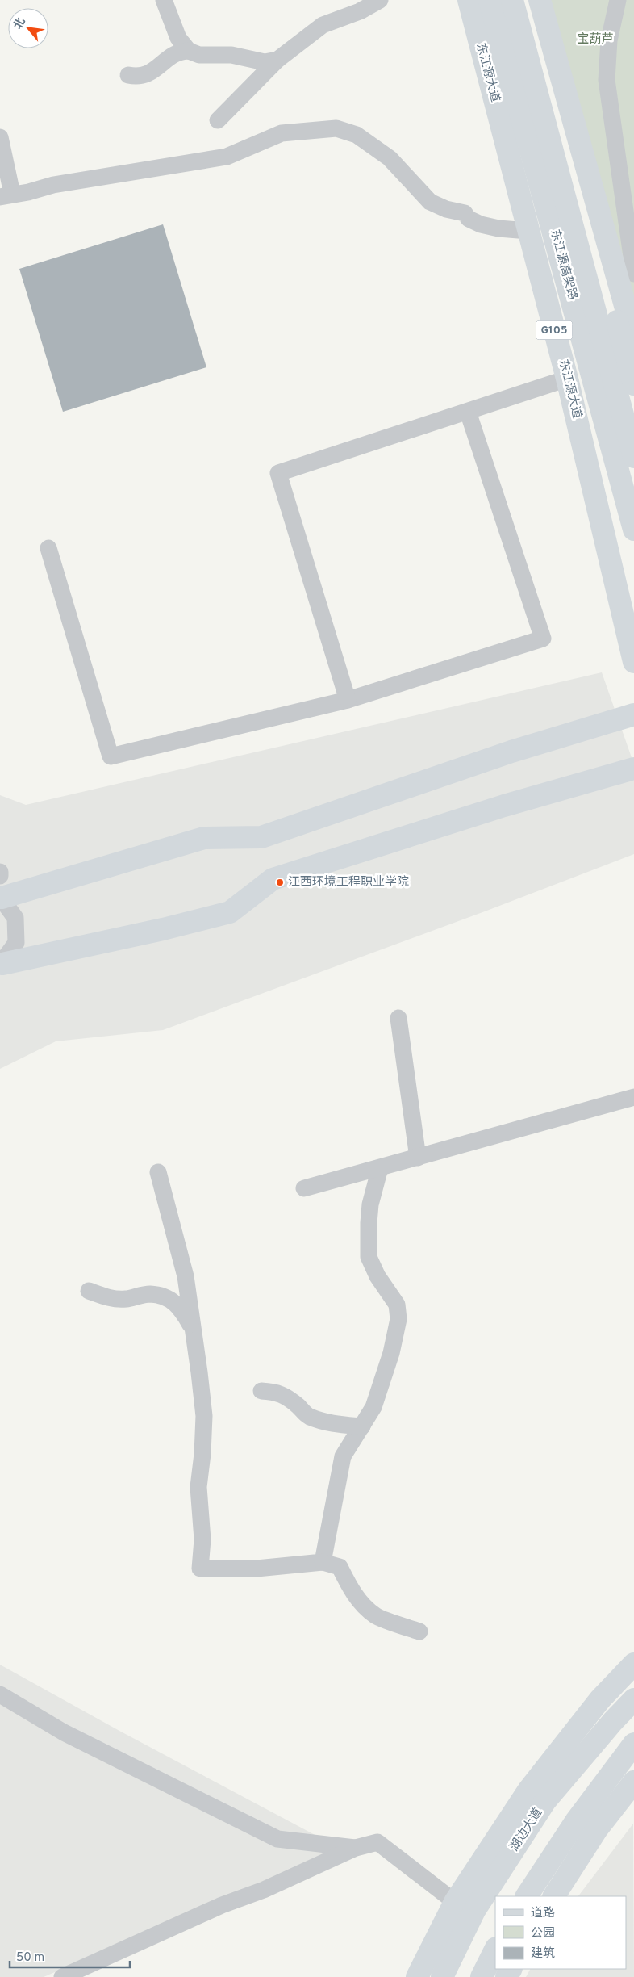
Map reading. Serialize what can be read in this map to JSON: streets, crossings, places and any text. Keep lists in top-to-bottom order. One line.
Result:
{"streets":{"main road":["东江源大道","东江源高架路","G105","湖边大道"]},"parks":["宝葫芦"],"places":["江西环境工程职业学院"],"legend":["道路","公园","建筑"],"scale_bar":"50 m","north":"top left"}
